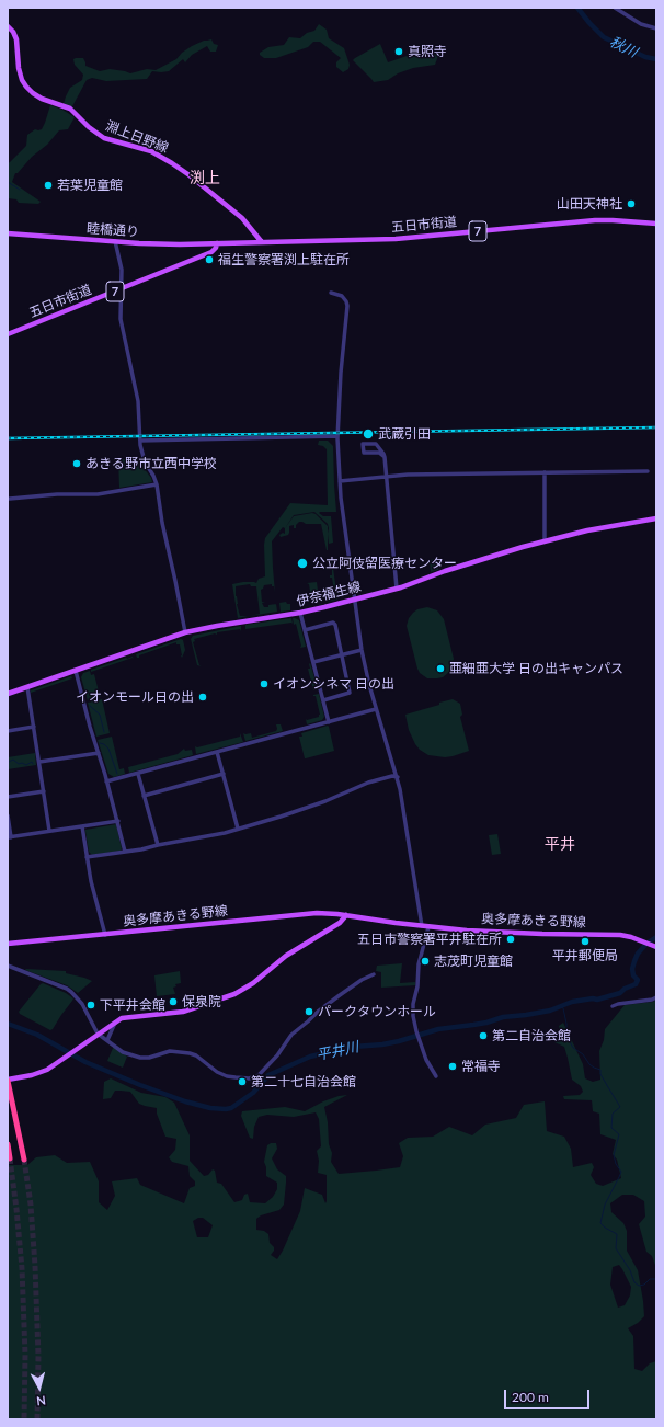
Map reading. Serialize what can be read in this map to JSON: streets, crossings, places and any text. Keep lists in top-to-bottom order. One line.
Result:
{"streets":{"main road":["淵上日野線","五日市街道","睦橋通り","7","伊奈福生線","奥多摩あきる野線"]},"crossings":[["淵上日野線","五日市街道"],["淵上日野線","7"],["五日市街道","睦橋通り"],["五日市街道","7"],["睦橋通り","7"]],"districts":["渕上","平井"],"water":["秋川","平井川"],"places":["真照寺","若葉児童館","山田天神社","福生警察署渕上駐在所","武蔵引田","あきる野市立西中学校","公立阿伎留医療センター","亜細亜大学 日の出キャンパス","イオンシネマ 日の出","イオンモール日の出","五日市警察署平井駐在所","平井郵便局","志茂町児童館","保泉院","下平井会館","パークタウンホール","第二自治会館","常福寺","第二十七自治会館"],"scale_bar":"200 m","north":"bottom"}
